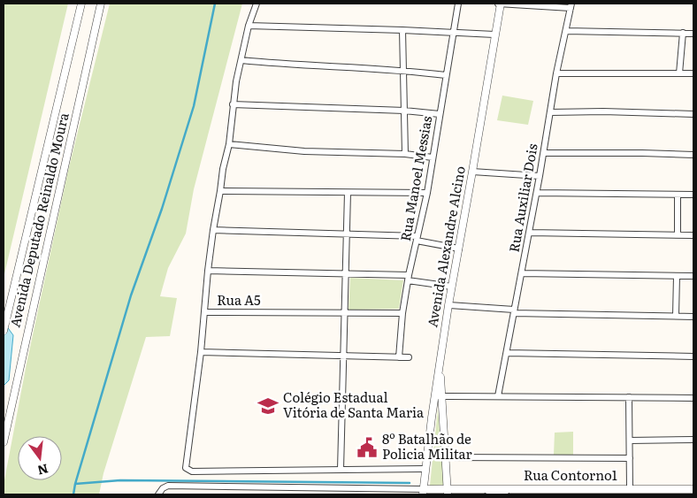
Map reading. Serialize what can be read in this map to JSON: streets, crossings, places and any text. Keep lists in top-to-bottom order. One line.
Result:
{"streets":{"street":["Rua Manoel Messias","Rua Auxiliar Dois","Avenida Deputado Reinaldo Moura","Avenida Alexandre Alcino","Rua A5","Rua Contorno1"]},"crossings":[["Rua Manoel Messias","Rua A5"],["Avenida Alexandre Alcino","Rua Contorno1"]],"places":{"school or university":["Colégio Estadual Vitória de Santa Maria"],"public building":["8º Batalhão de Policia Militar"]},"north":"bottom"}
